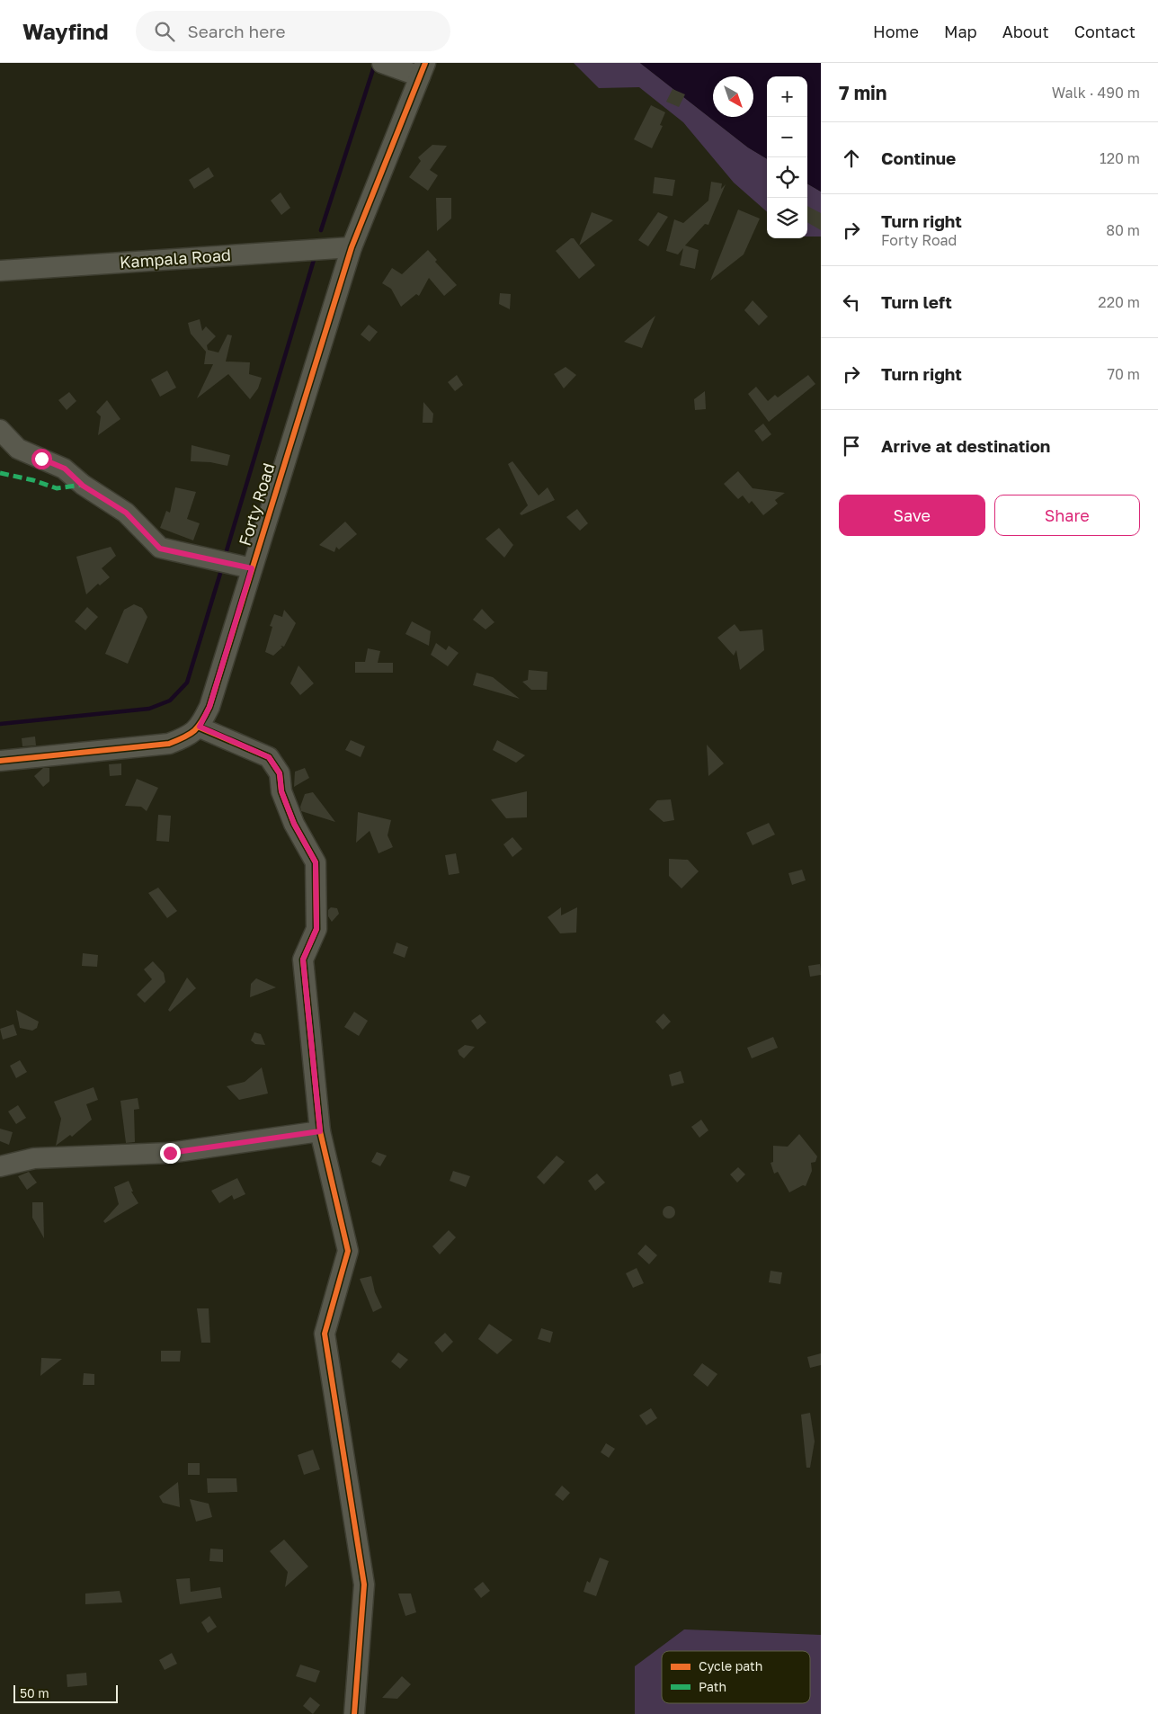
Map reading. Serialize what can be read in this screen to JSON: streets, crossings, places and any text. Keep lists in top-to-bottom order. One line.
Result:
{"streets":{"street":["Kampala Road","Forty Road"]},"crossings":[["Kampala Road","Forty Road"]],"legend":["Cycle path","Path"],"scale_bar":"50 m","north":"bottom right","page":{"header":"Wayfind","search":"Search here","nav":["Home","Map","About","Contact"],"heading":["7 min","Walk · 490 m"],"map_buttons":["+","−"],"list":[["Continue","120 m"],["Turn right","Forty Road","80 m"],["Turn left","220 m"],["Turn right","70 m"],"Arrive at destination"],"buttons":["Save","Share"],"scale":"50 m"}}
